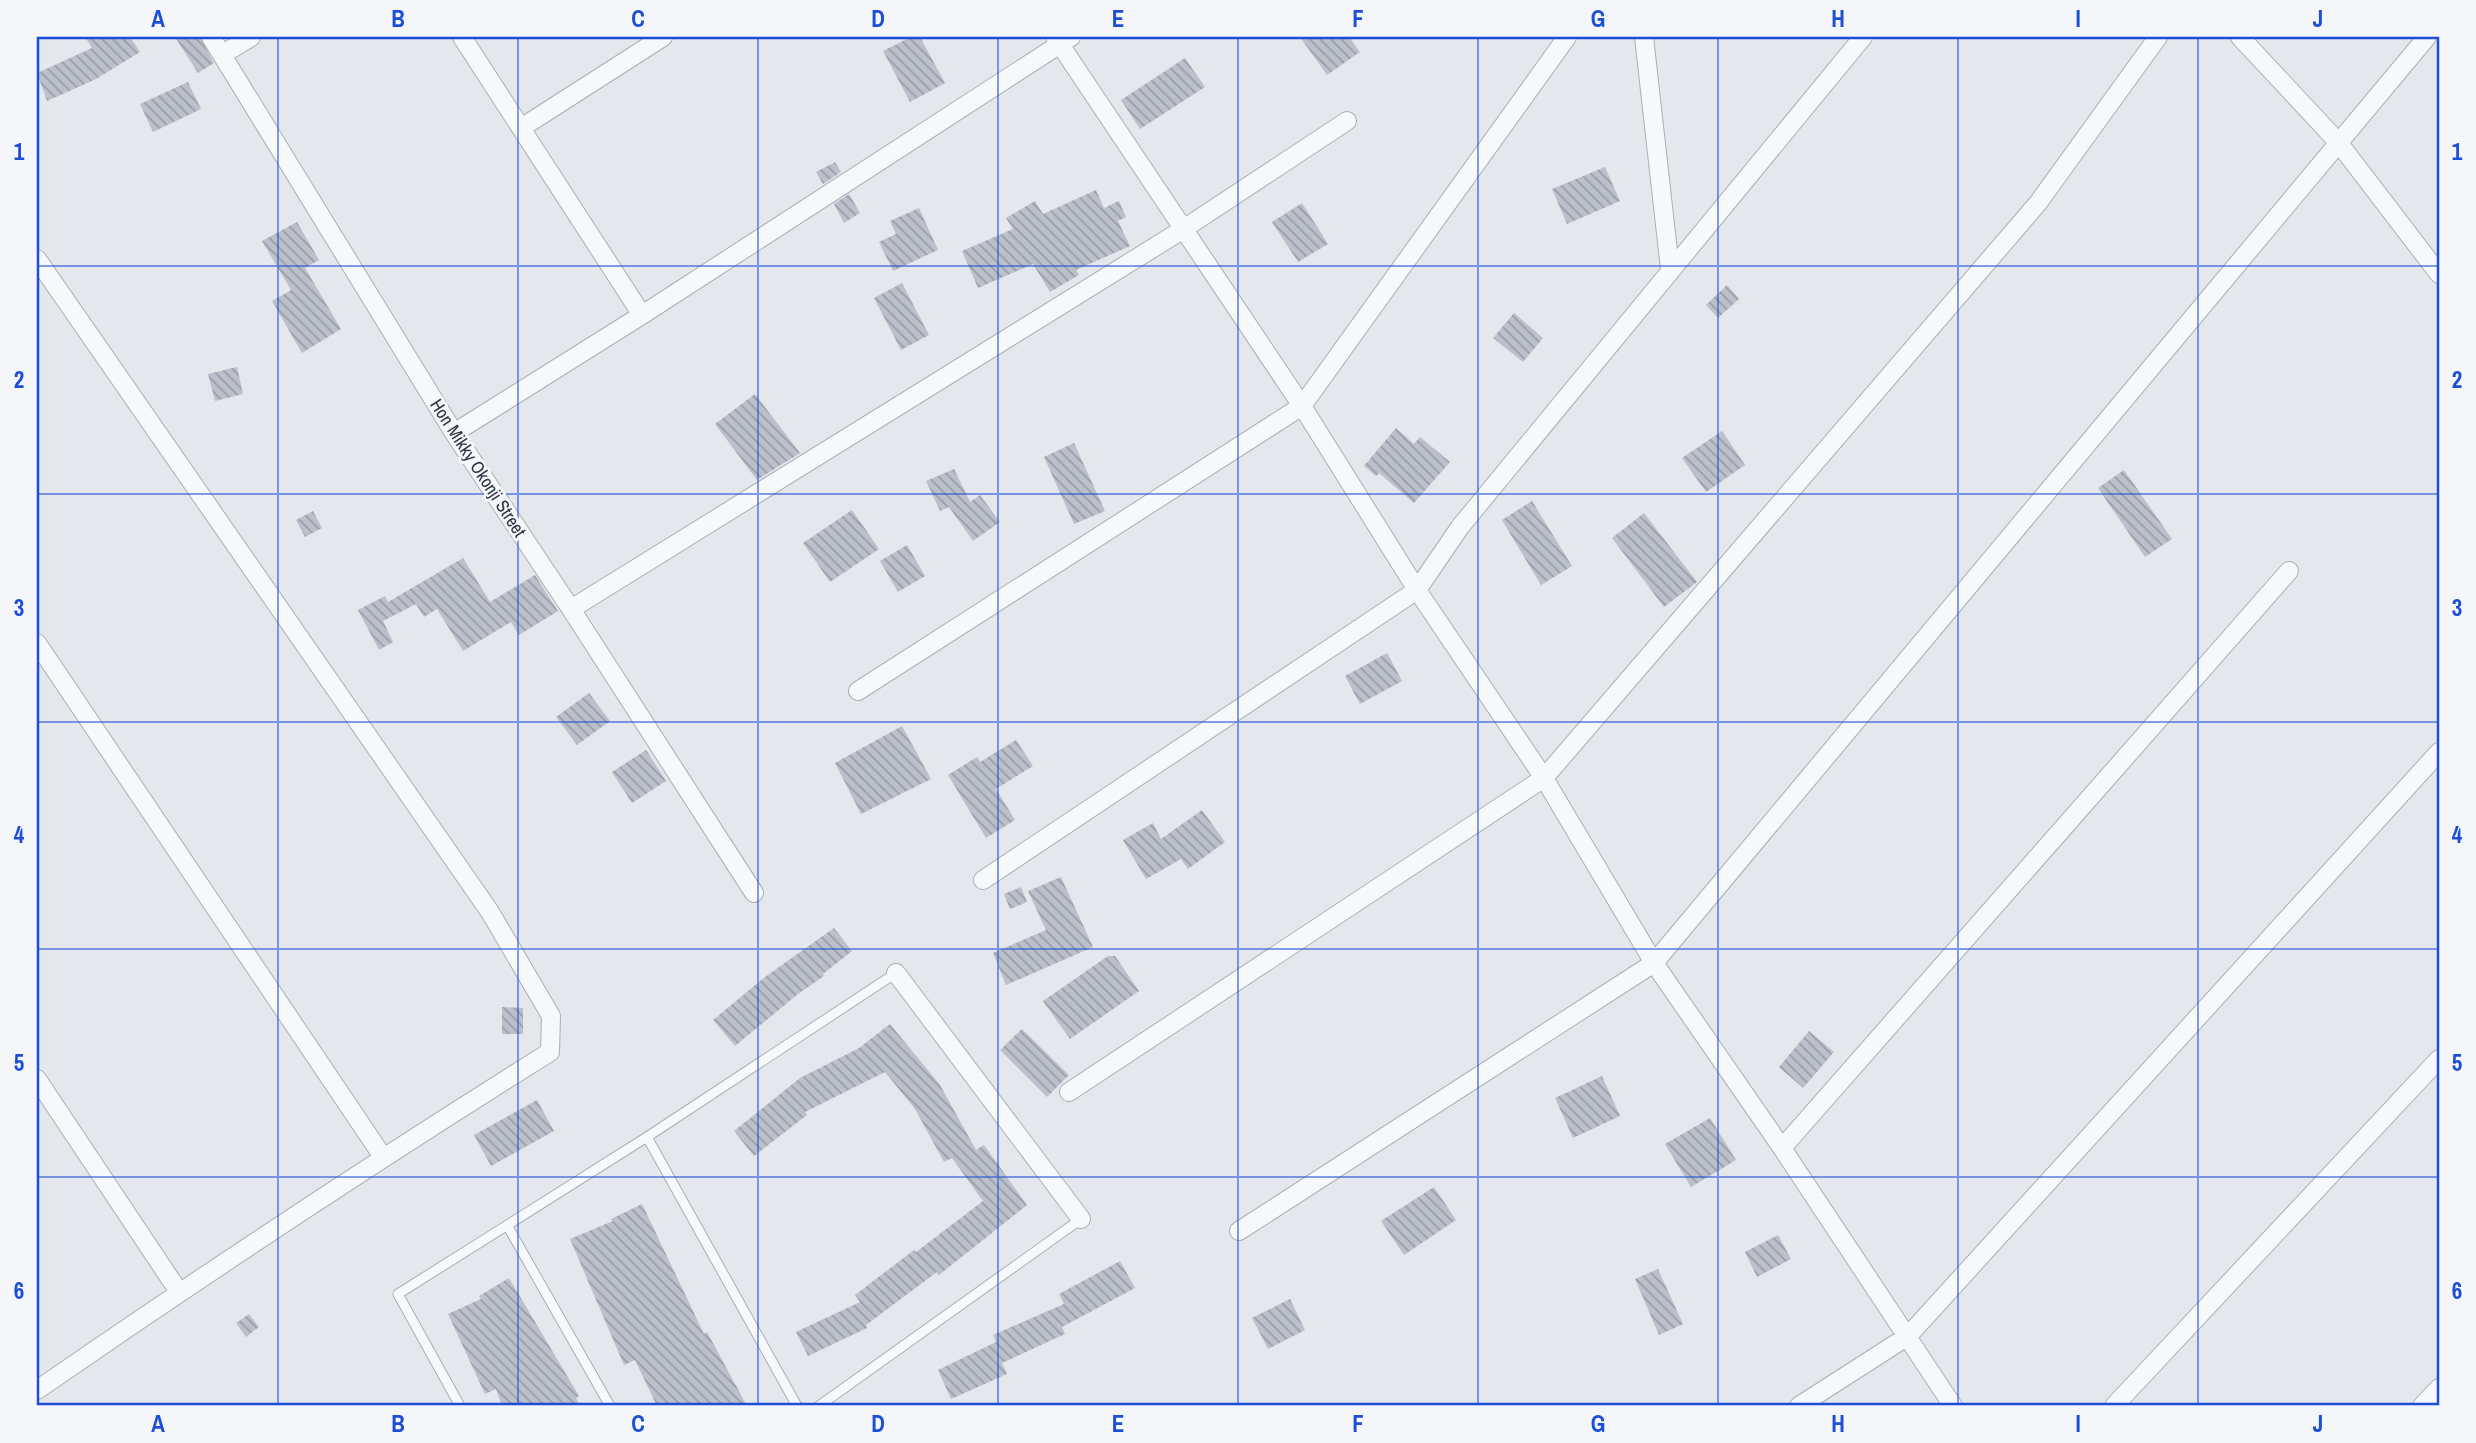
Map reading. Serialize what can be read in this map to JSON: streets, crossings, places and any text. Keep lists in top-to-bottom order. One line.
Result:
{"streets":{"street":["Hon Mikky Okonji Street"]},"grid":{"columns":["A","B","C","D","E","F","G","H","I","J"],"rows":["1","2","3","4","5","6"]}}
